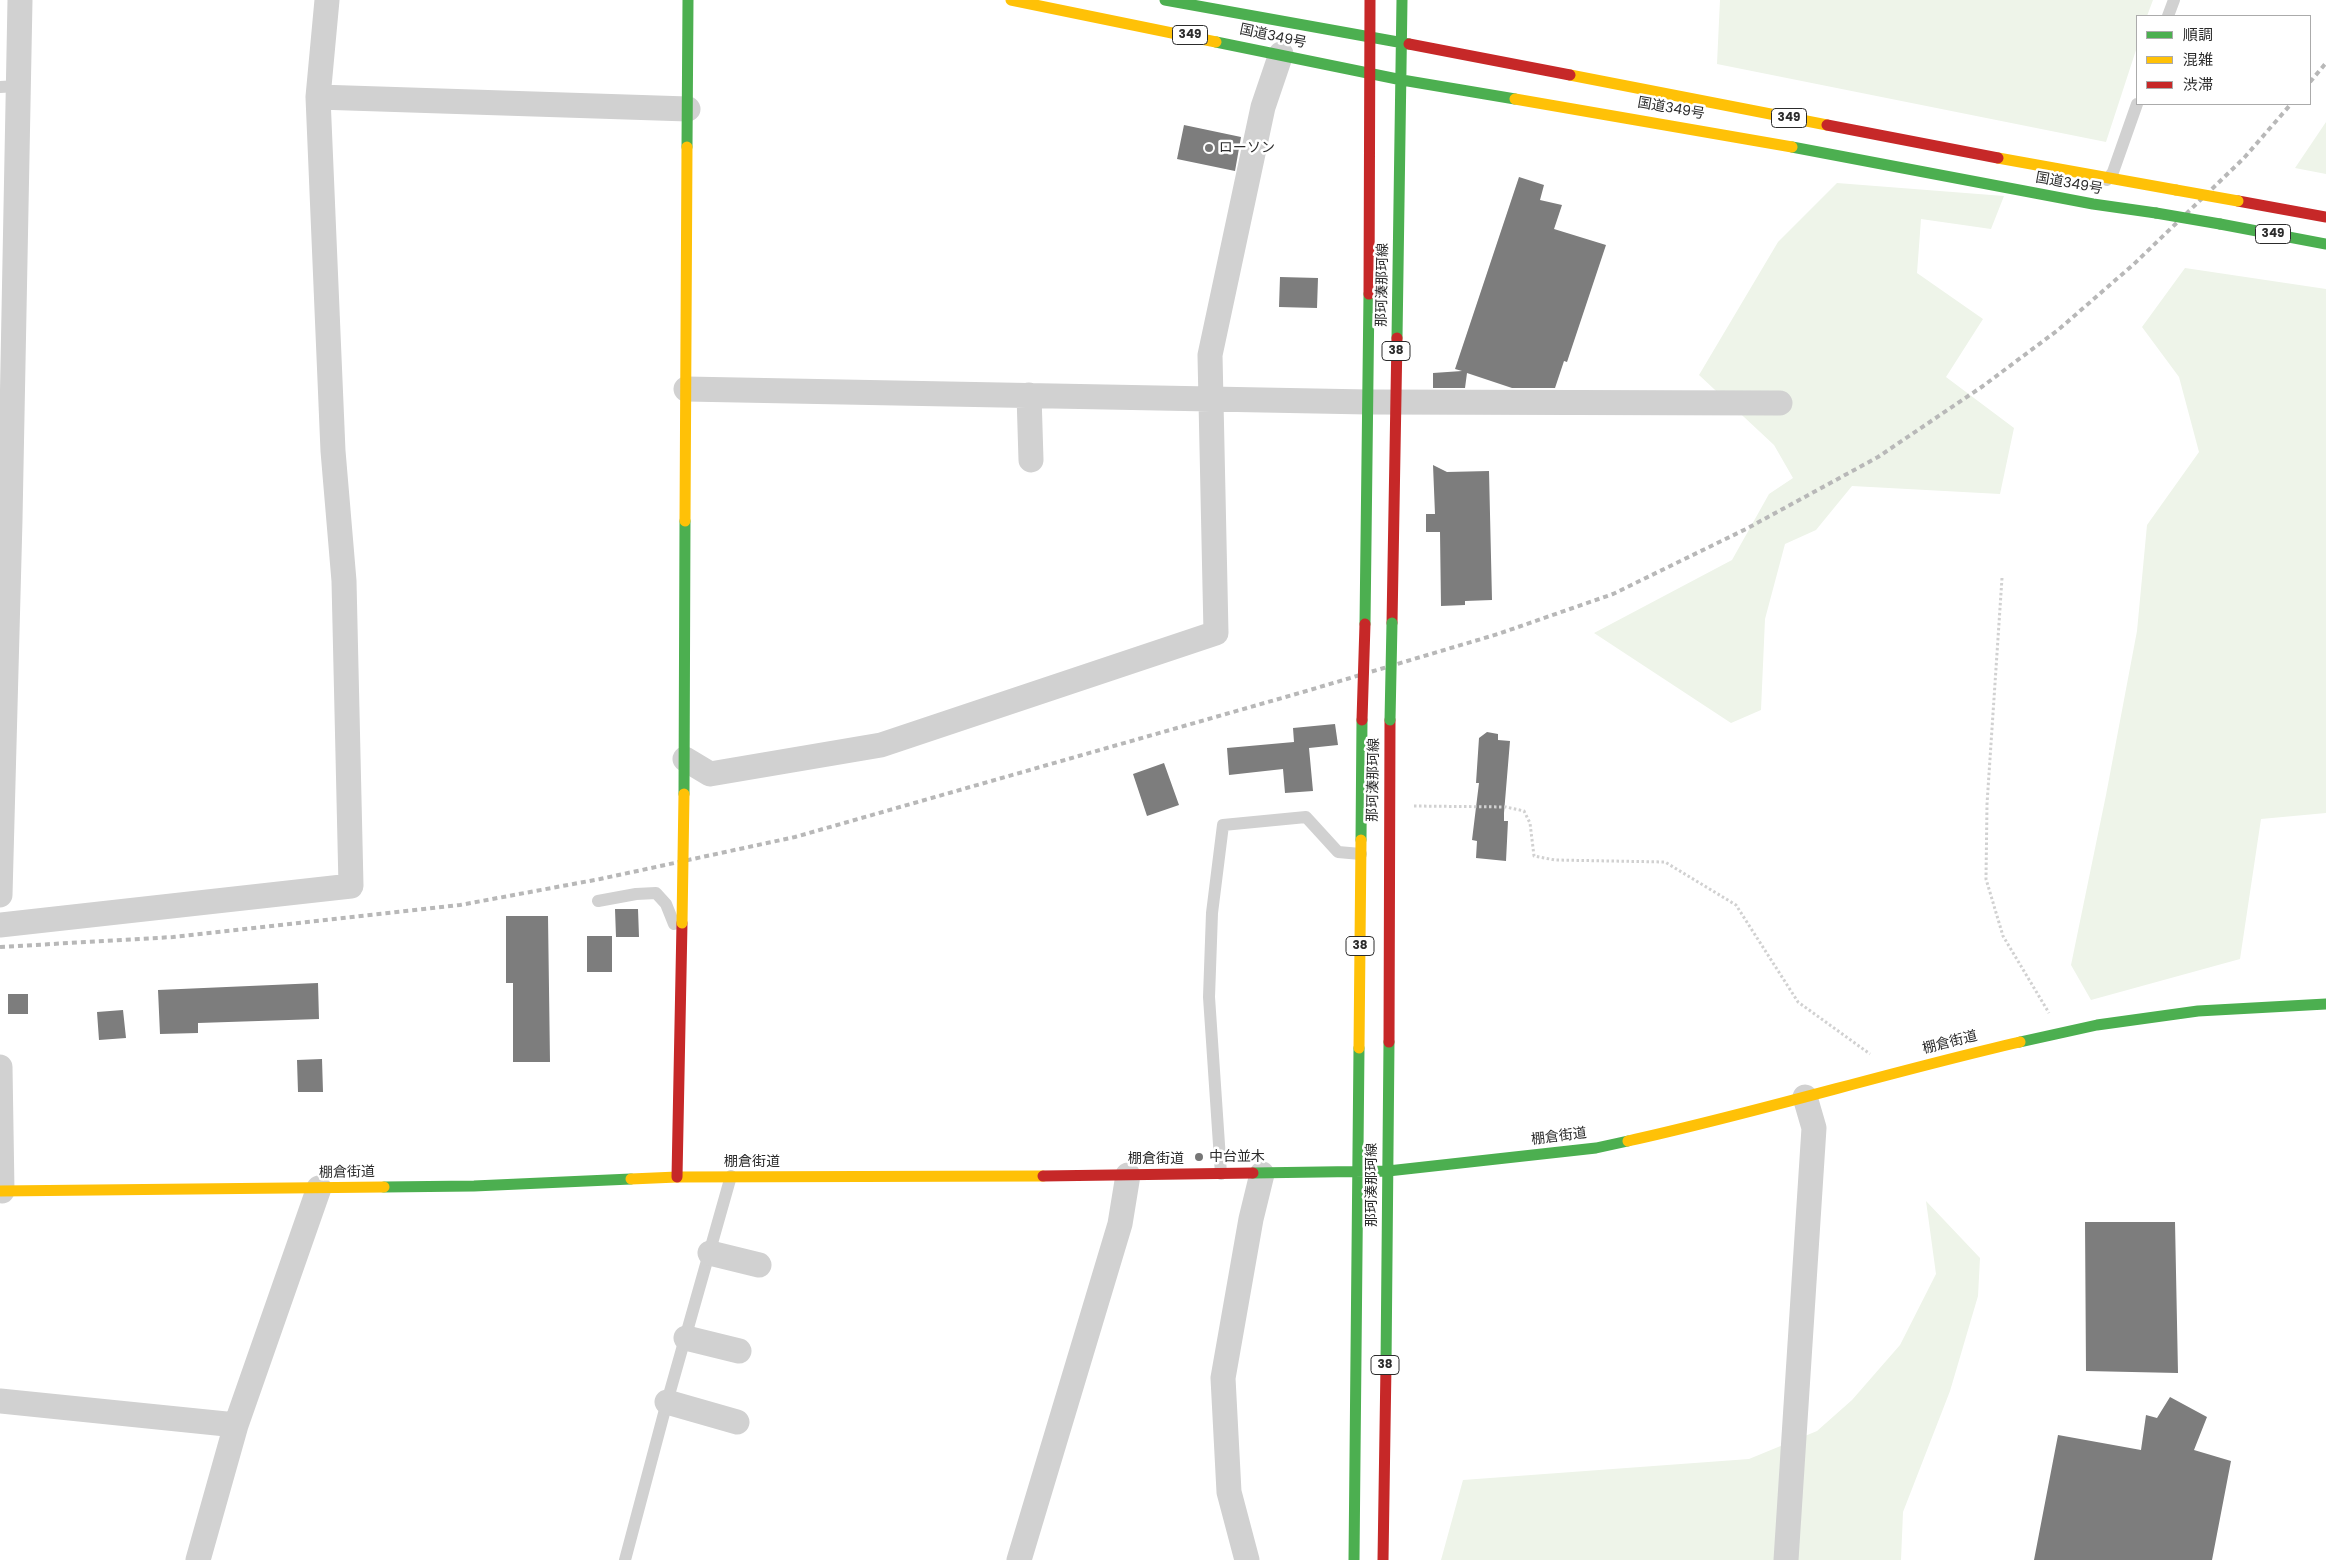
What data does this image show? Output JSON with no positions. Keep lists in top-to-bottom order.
{
  "streets": {
    "main road": [
      "349",
      "国道349号",
      "那珂湊那珂線",
      "38",
      "棚倉街道"
    ]
  },
  "crossings": [
    ["国道349号", "那珂湊那珂線"],
    ["那珂湊那珂線", "棚倉街道"]
  ],
  "places": ["ローソン", "中台並木"],
  "legend": ["順調", "混雑", "渋滞"]
}
